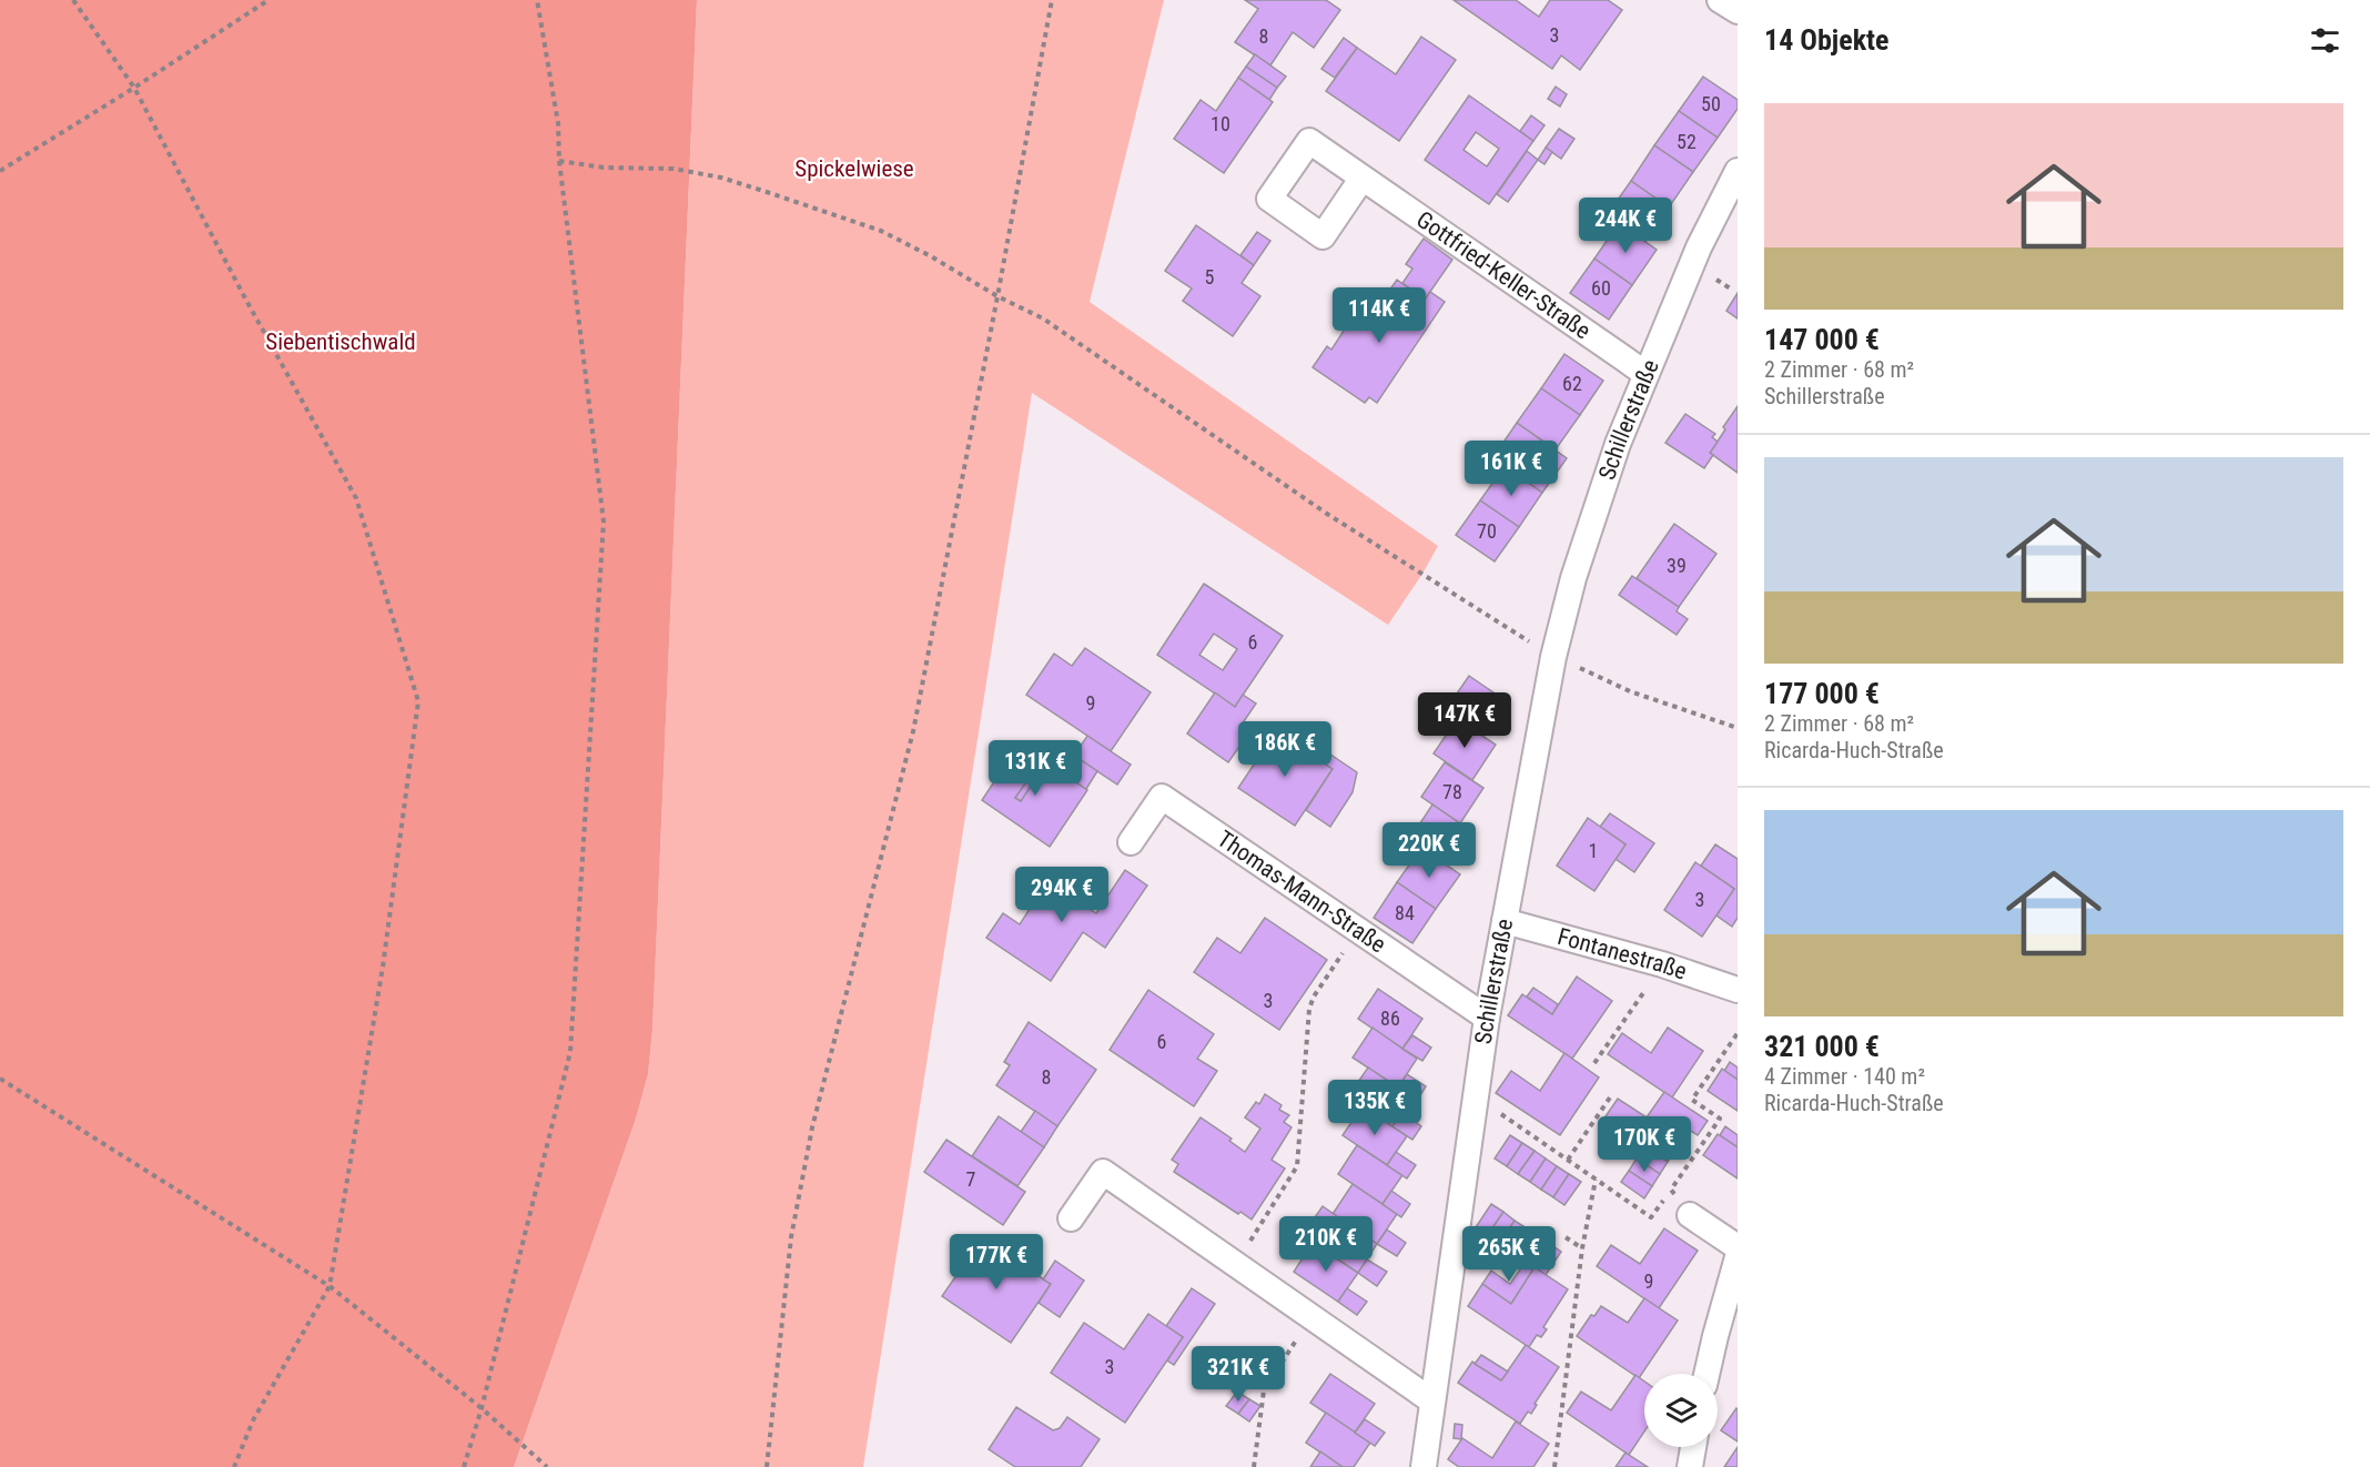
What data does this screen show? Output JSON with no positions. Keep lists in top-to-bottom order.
{
  "streets": {
    "street": [
      "Gottfried-Keller-Straße",
      "Schillerstraße",
      "Thomas-Mann-Straße",
      "Fontanestraße"
    ]
  },
  "crossings": [
    ["Gottfried-Keller-Straße", "Schillerstraße"],
    ["Schillerstraße", "Thomas-Mann-Straße"],
    ["Schillerstraße", "Fontanestraße"]
  ],
  "parks": ["Spickelwiese", "Siebentischwald"],
  "house_numbers": [
    "3",
    "8",
    "50",
    "10",
    "52",
    "5",
    "60",
    "62",
    "70",
    "39",
    "6",
    "9",
    "78",
    "1",
    "3",
    "84",
    "3",
    "86",
    "6",
    "8",
    "7",
    "9",
    "3"
  ],
  "page": {
    "heading": "14 Objekte",
    "list": [
      {
        "name": "147 000 €",
        "note": "2 Zimmer · 68 m² · Schillerstraße"
      },
      {
        "name": "177 000 €",
        "note": "2 Zimmer · 68 m² · Ricarda-Huch-Straße"
      },
      {
        "name": "321 000 €",
        "note": "4 Zimmer · 140 m² · Ricarda-Huch-Straße"
      }
    ],
    "price": [
      "244K €",
      "114K €",
      "161K €",
      "147K €",
      "186K €",
      "131K €",
      "220K €",
      "294K €",
      "135K €",
      "170K €",
      "210K €",
      "265K €",
      "177K €",
      "321K €"
    ]
  }
}
